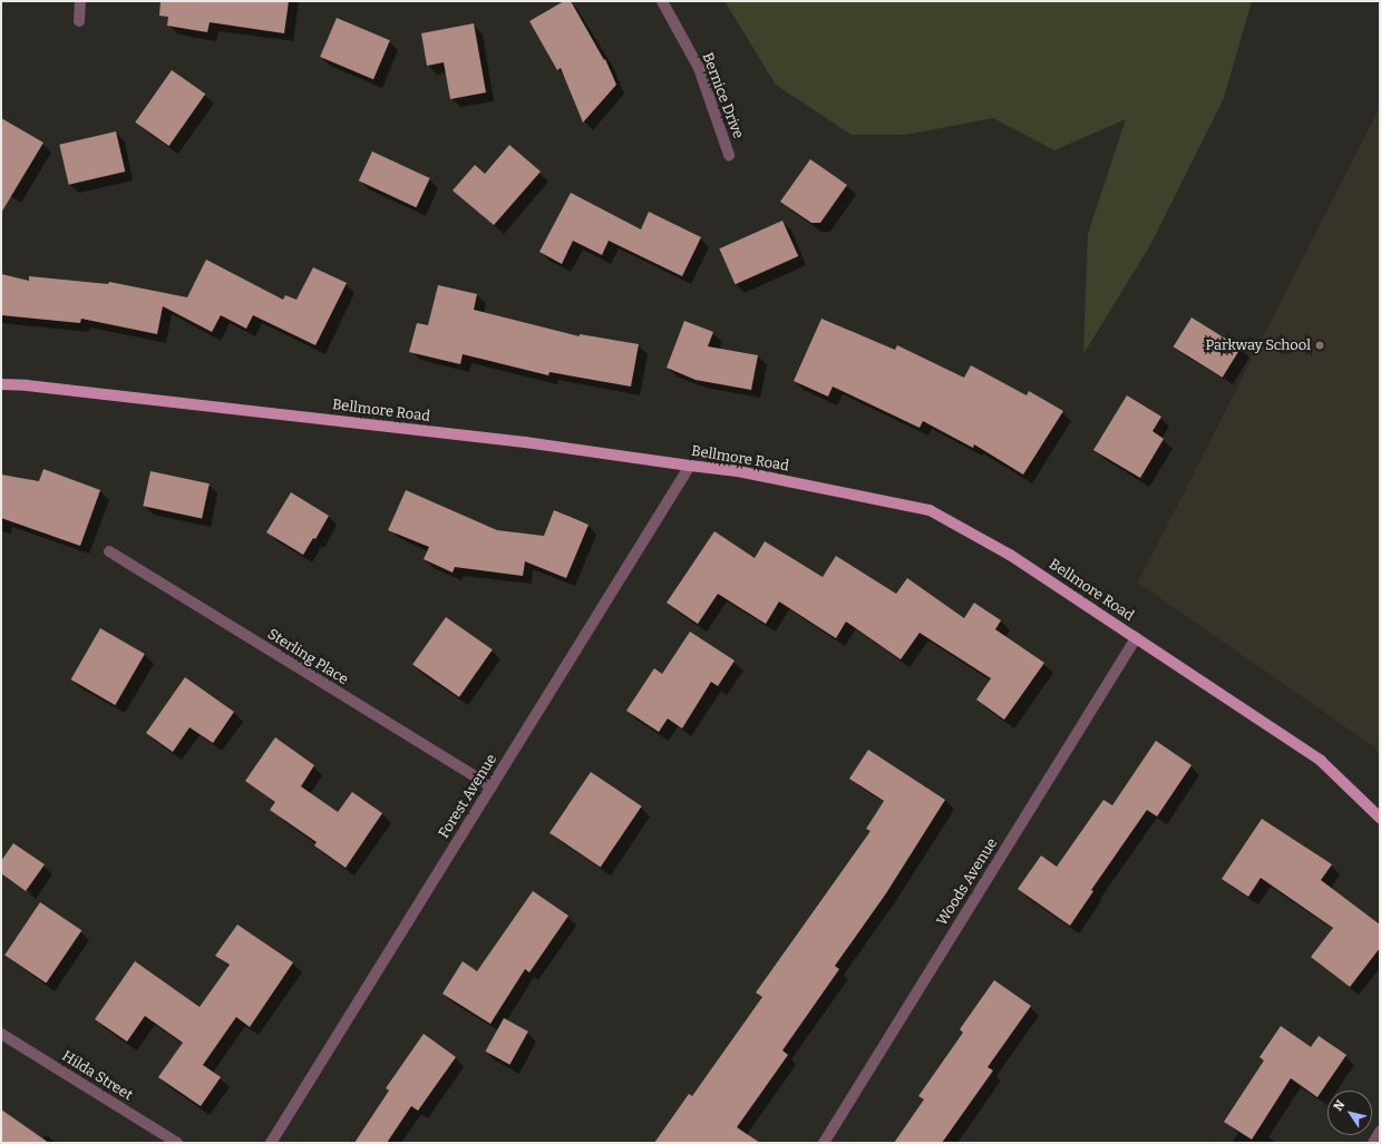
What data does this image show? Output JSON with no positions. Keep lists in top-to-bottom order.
{
  "streets": {
    "main road": ["Bellmore Road"],
    "street": [
      "Bernice Drive",
      "Sterling Place",
      "Forest Avenue",
      "Woods Avenue",
      "Hilda Street"
    ]
  },
  "crossings": [
    ["Bellmore Road", "Forest Avenue"],
    ["Bellmore Road", "Woods Avenue"],
    ["Sterling Place", "Forest Avenue"]
  ],
  "places": ["Parkway School"],
  "north": "top left"
}
